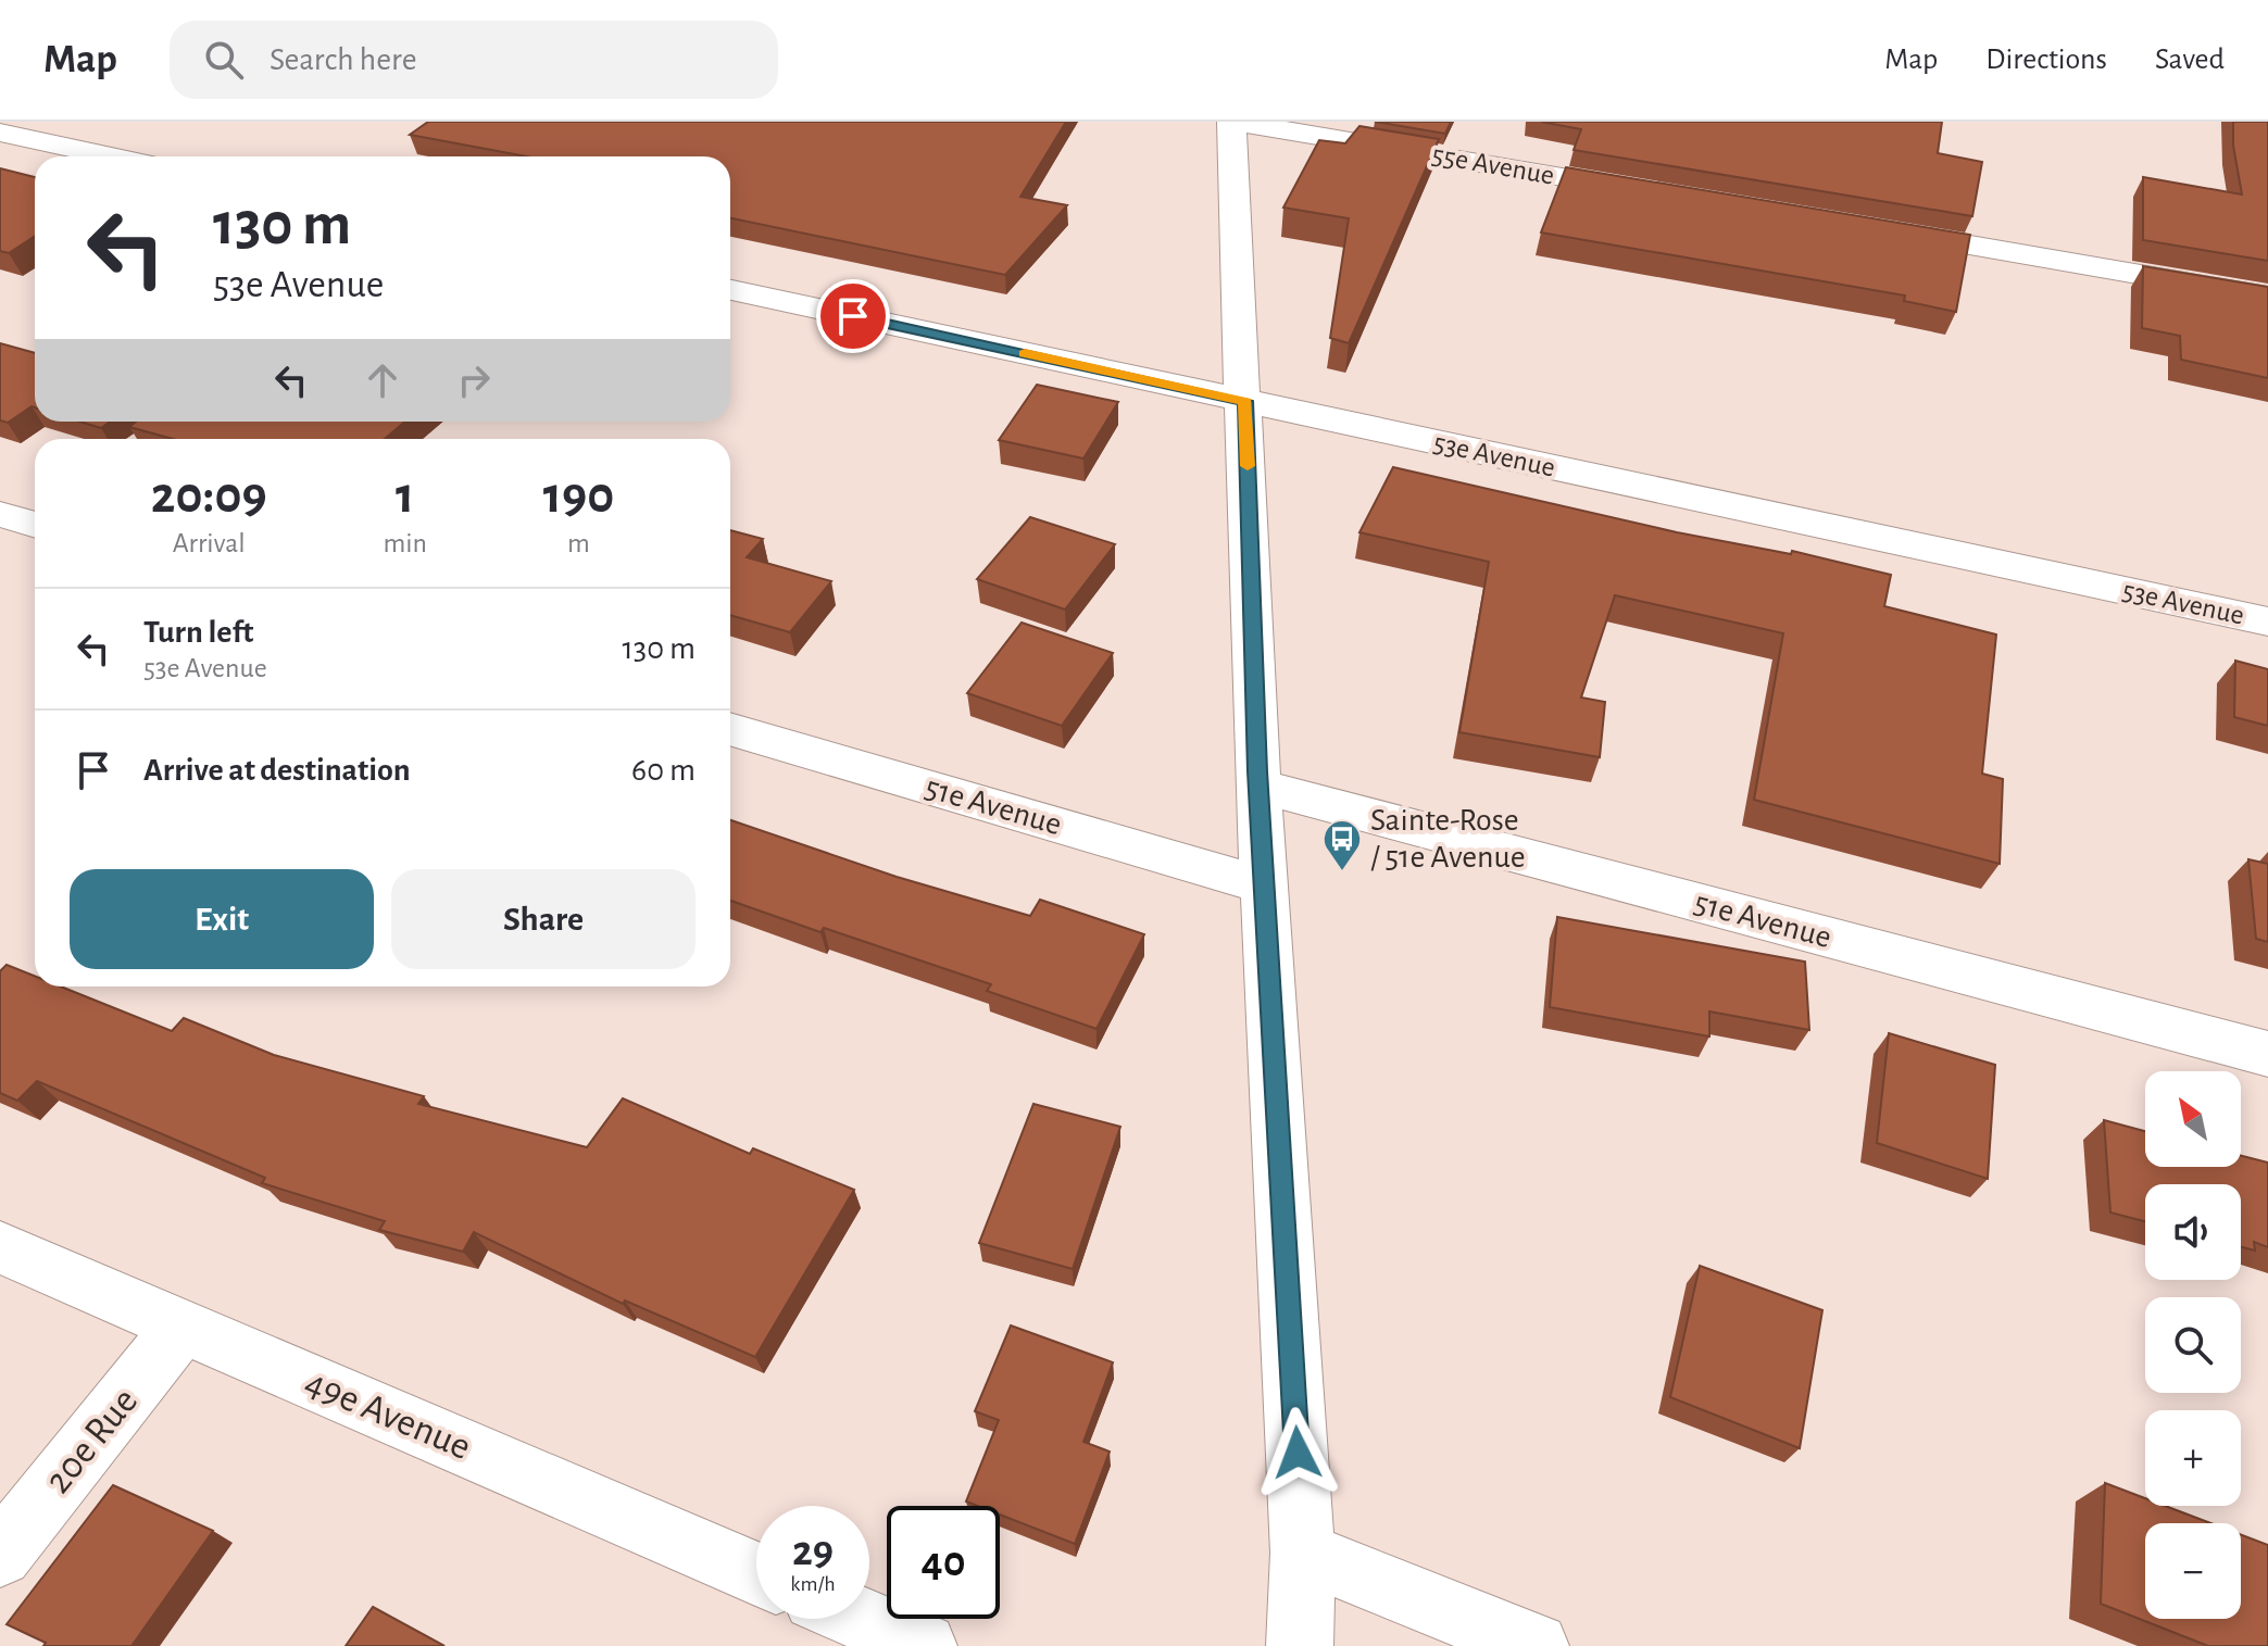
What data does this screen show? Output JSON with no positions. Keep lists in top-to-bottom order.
{
  "streets": {
    "street": [
      "55e Avenue",
      "53e Avenue",
      "51e Avenue",
      "49e Avenue",
      "20e Rue"
    ]
  },
  "crossings": [
    ["49e Avenue", "20e Rue"]
  ],
  "places": {
    "bus stop": ["Sainte-Rose / 51e Avenue"]
  },
  "north": "top left",
  "page": {
    "header": "Map",
    "search": "Search here",
    "nav": ["Map", "Directions", "Saved"],
    "turn": ["130 m", "53e Avenue"],
    "eta": [
      "20:09",
      "Arrival",
      "1",
      "min",
      "190",
      "m"
    ],
    "list": [
      {
        "name": "Turn left",
        "note": "53e Avenue",
        "value": "130 m"
      },
      {
        "name": "Arrive at destination",
        "value": "60 m"
      }
    ],
    "buttons": ["Exit", "Share"],
    "map_buttons": ["+", "−"],
    "speed": "29 km/h",
    "limit": "40"
  }
}
